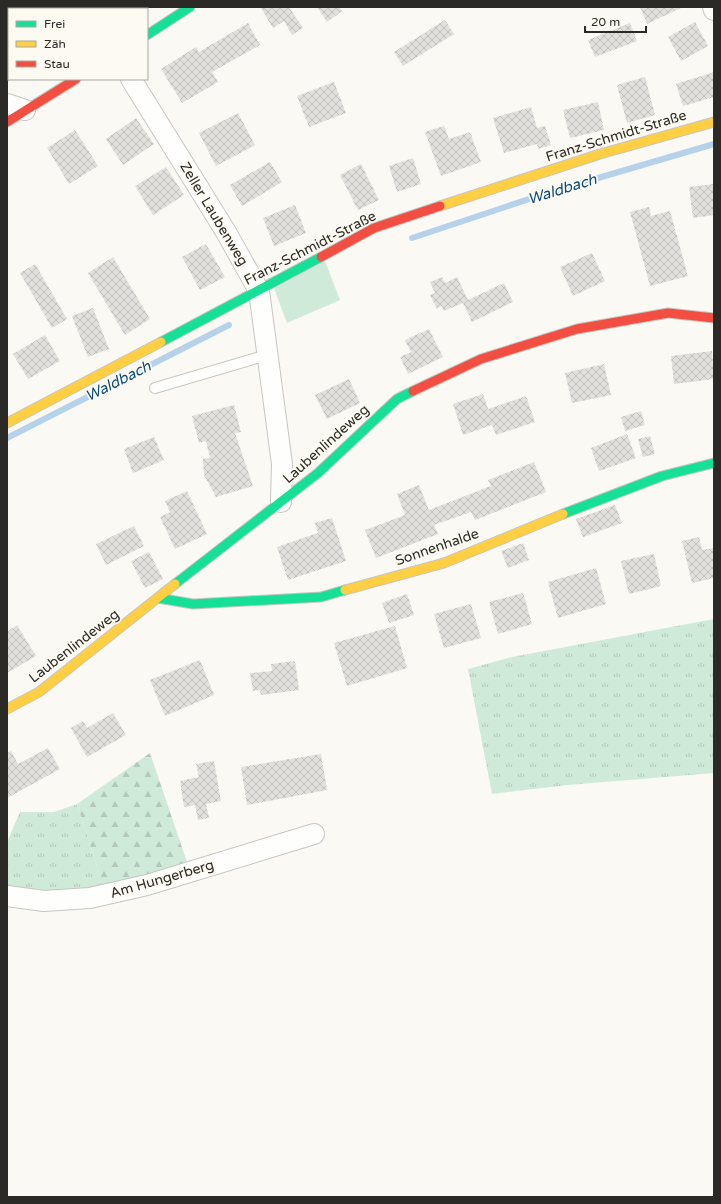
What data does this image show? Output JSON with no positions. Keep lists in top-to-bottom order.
{
  "streets": {
    "street": [
      "Franz-Schmidt-Straße",
      "Zeller Laubenweg",
      "Laubenlindeweg",
      "Sonnenhalde",
      "Am Hungerberg"
    ]
  },
  "crossings": [
    ["Franz-Schmidt-Straße", "Zeller Laubenweg"],
    ["Zeller Laubenweg", "Laubenlindeweg"],
    ["Laubenlindeweg", "Sonnenhalde"]
  ],
  "water": ["Waldbach"],
  "legend": ["Frei", "Zäh", "Stau"],
  "scale_bar": "20 m"
}
